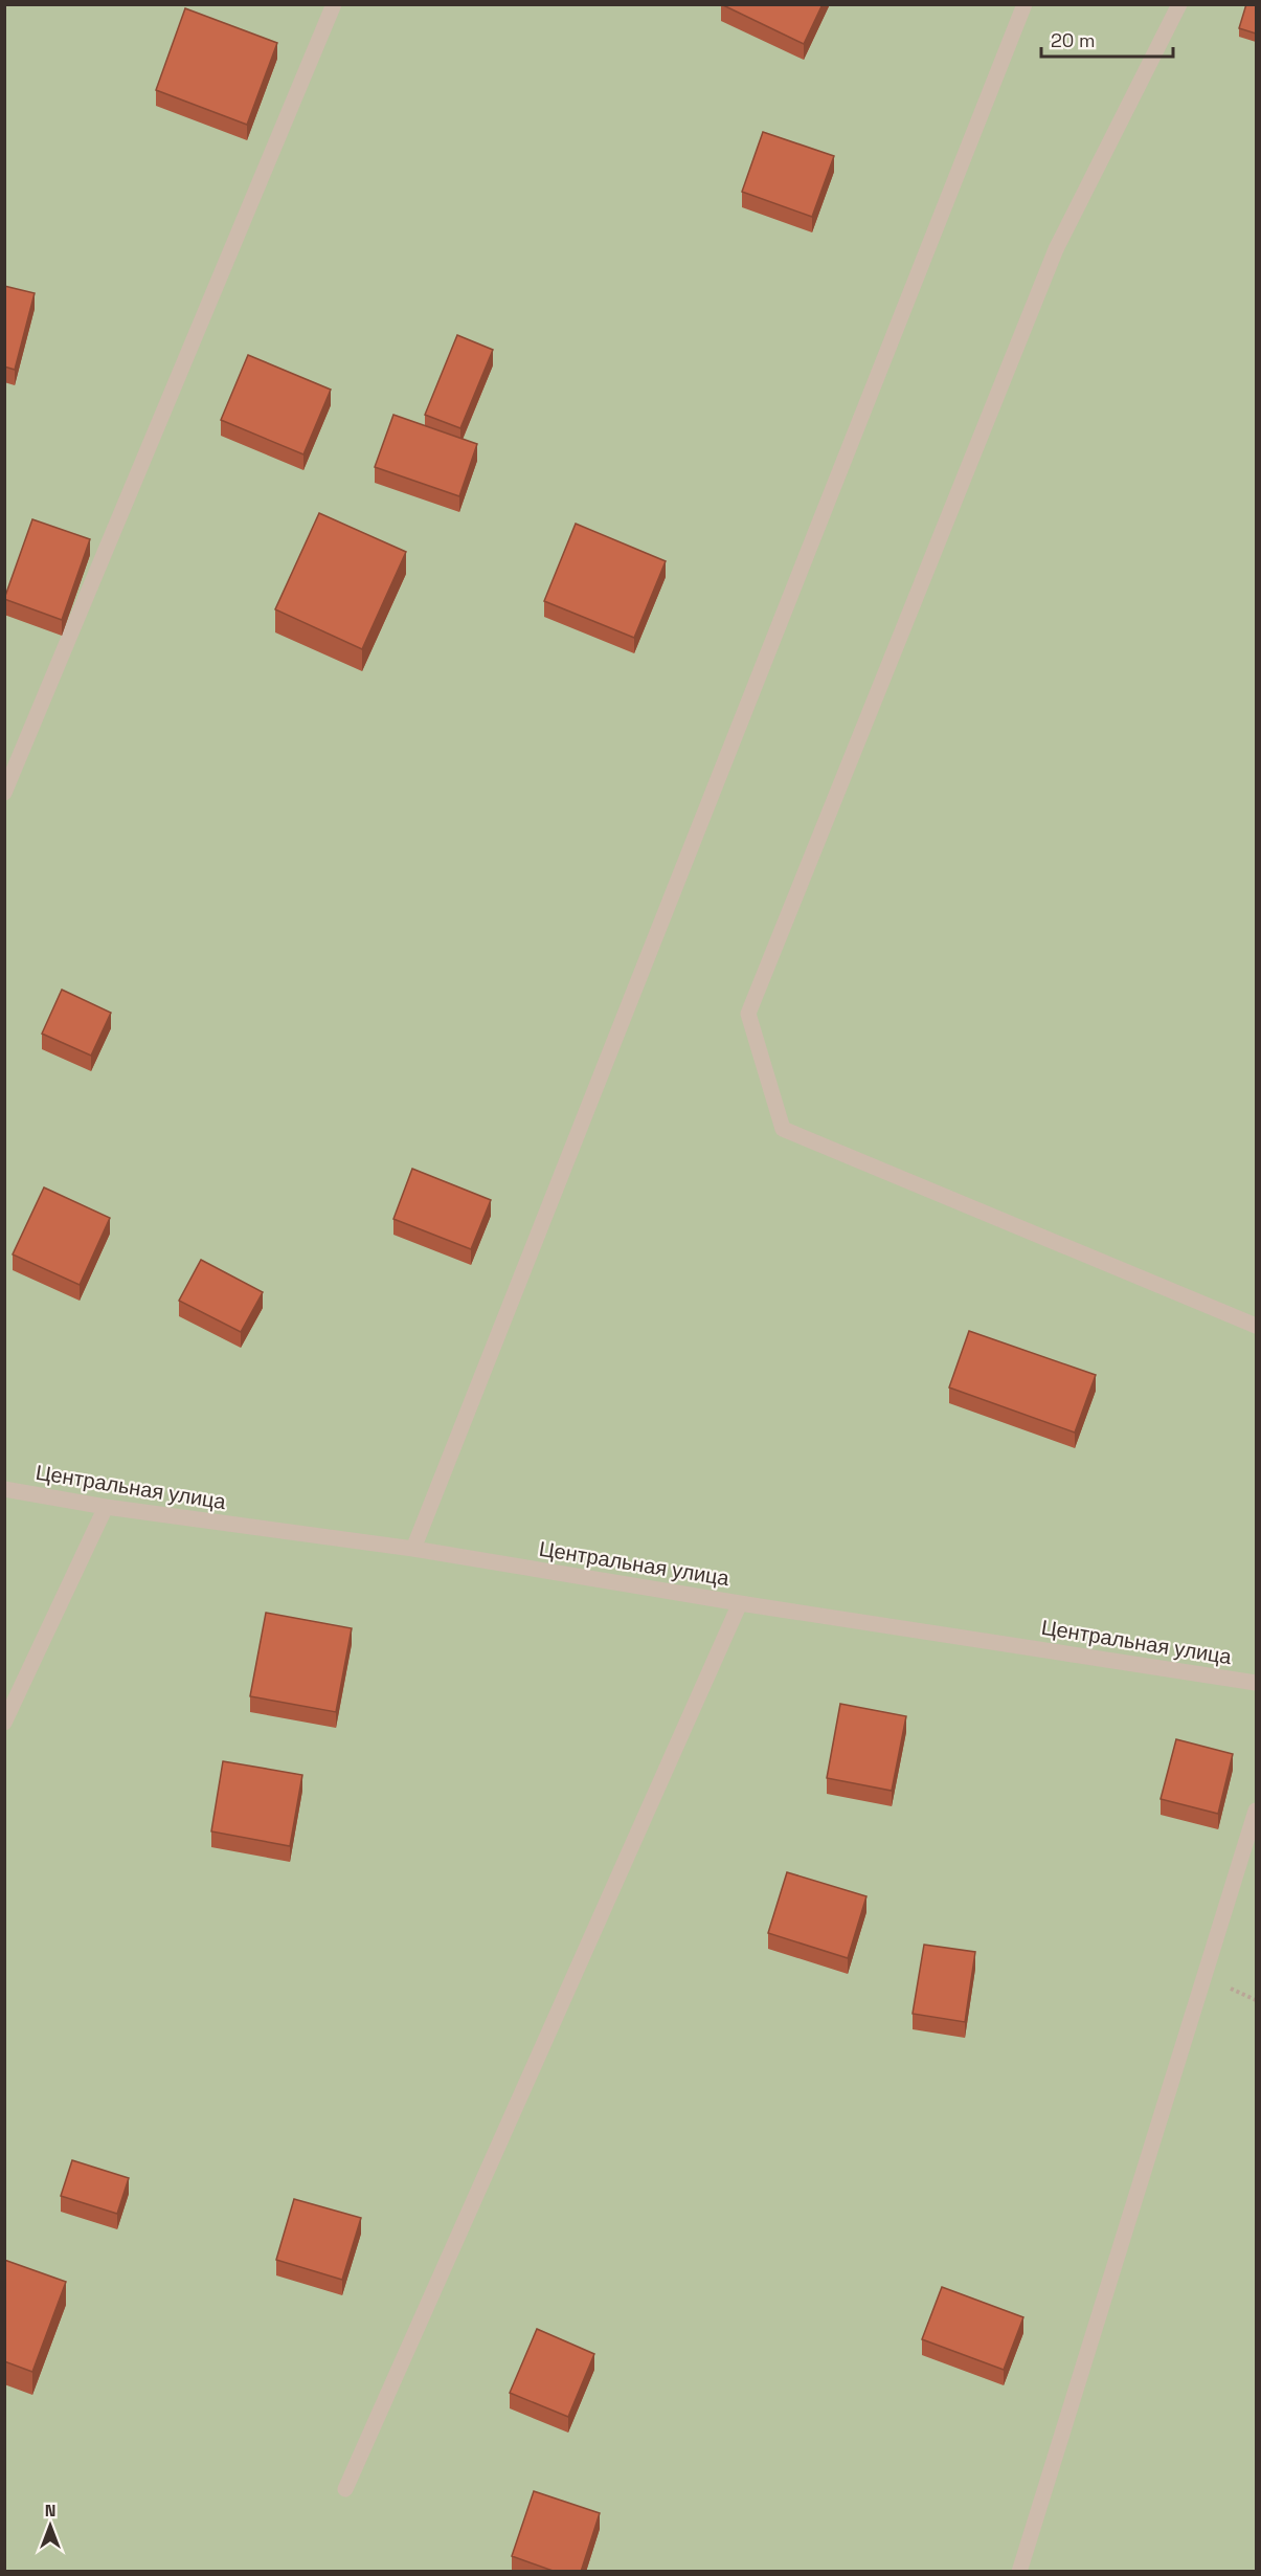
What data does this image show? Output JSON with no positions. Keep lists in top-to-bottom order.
{
  "streets": {
    "street": ["Центральная улица"]
  },
  "scale_bar": "20 m",
  "north": "top"
}
